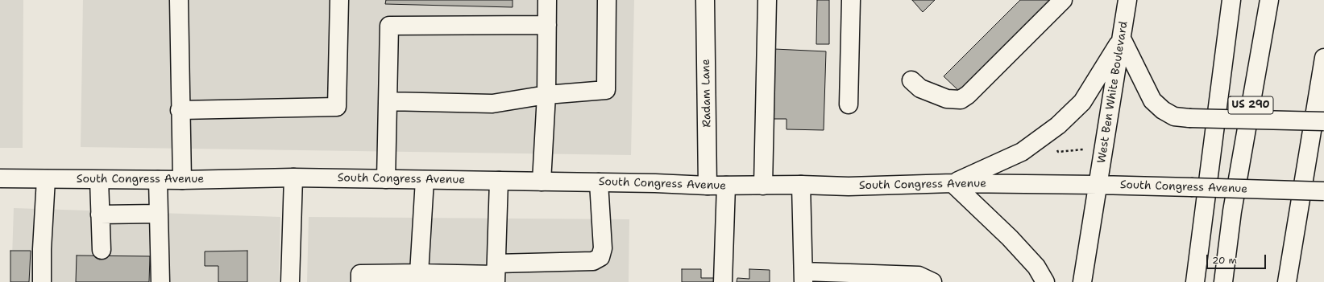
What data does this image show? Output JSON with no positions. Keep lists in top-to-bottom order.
{
  "streets": {
    "main road": [
      "West Ben White Boulevard",
      "Radam Lane",
      "US 290",
      "South Congress Avenue"
    ]
  },
  "crossings": [
    ["West Ben White Boulevard", "South Congress Avenue"],
    ["Radam Lane", "South Congress Avenue"]
  ],
  "scale_bar": "20 m"
}
